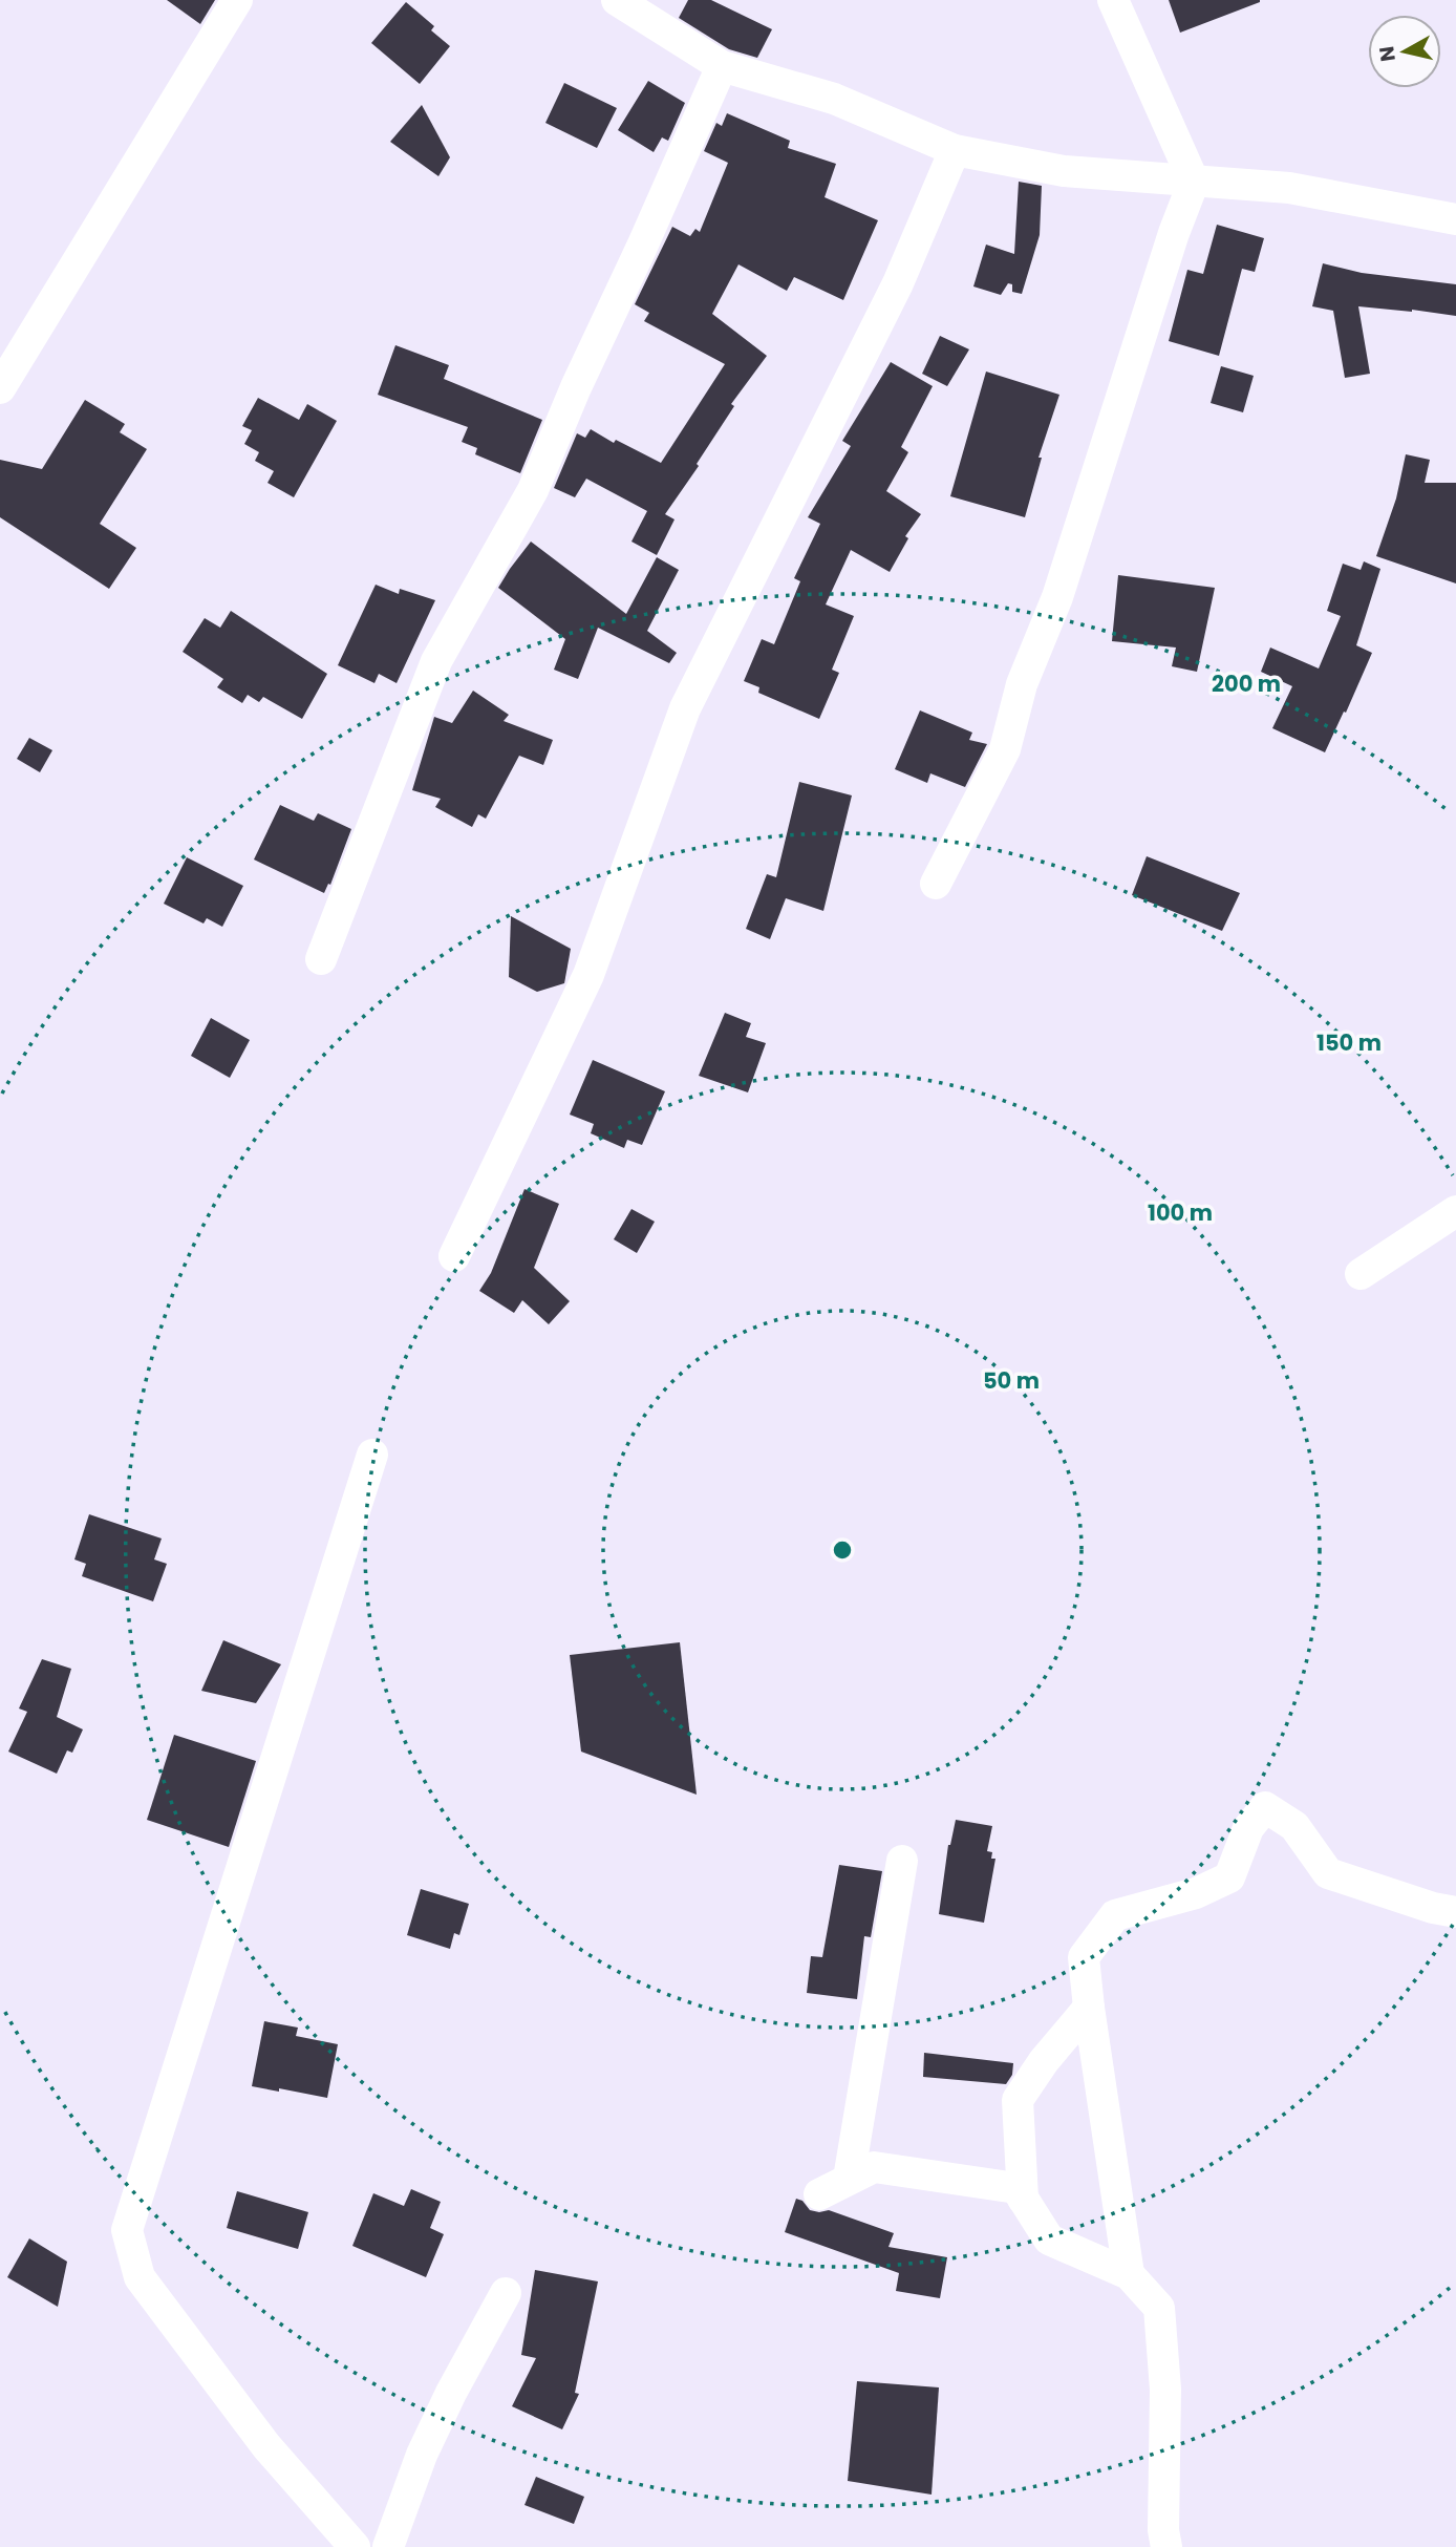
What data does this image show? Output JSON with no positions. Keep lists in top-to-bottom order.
{
  "north": "left",
  "rings": [
    "200 m",
    "150 m",
    "100 m",
    "50 m"
  ]
}
